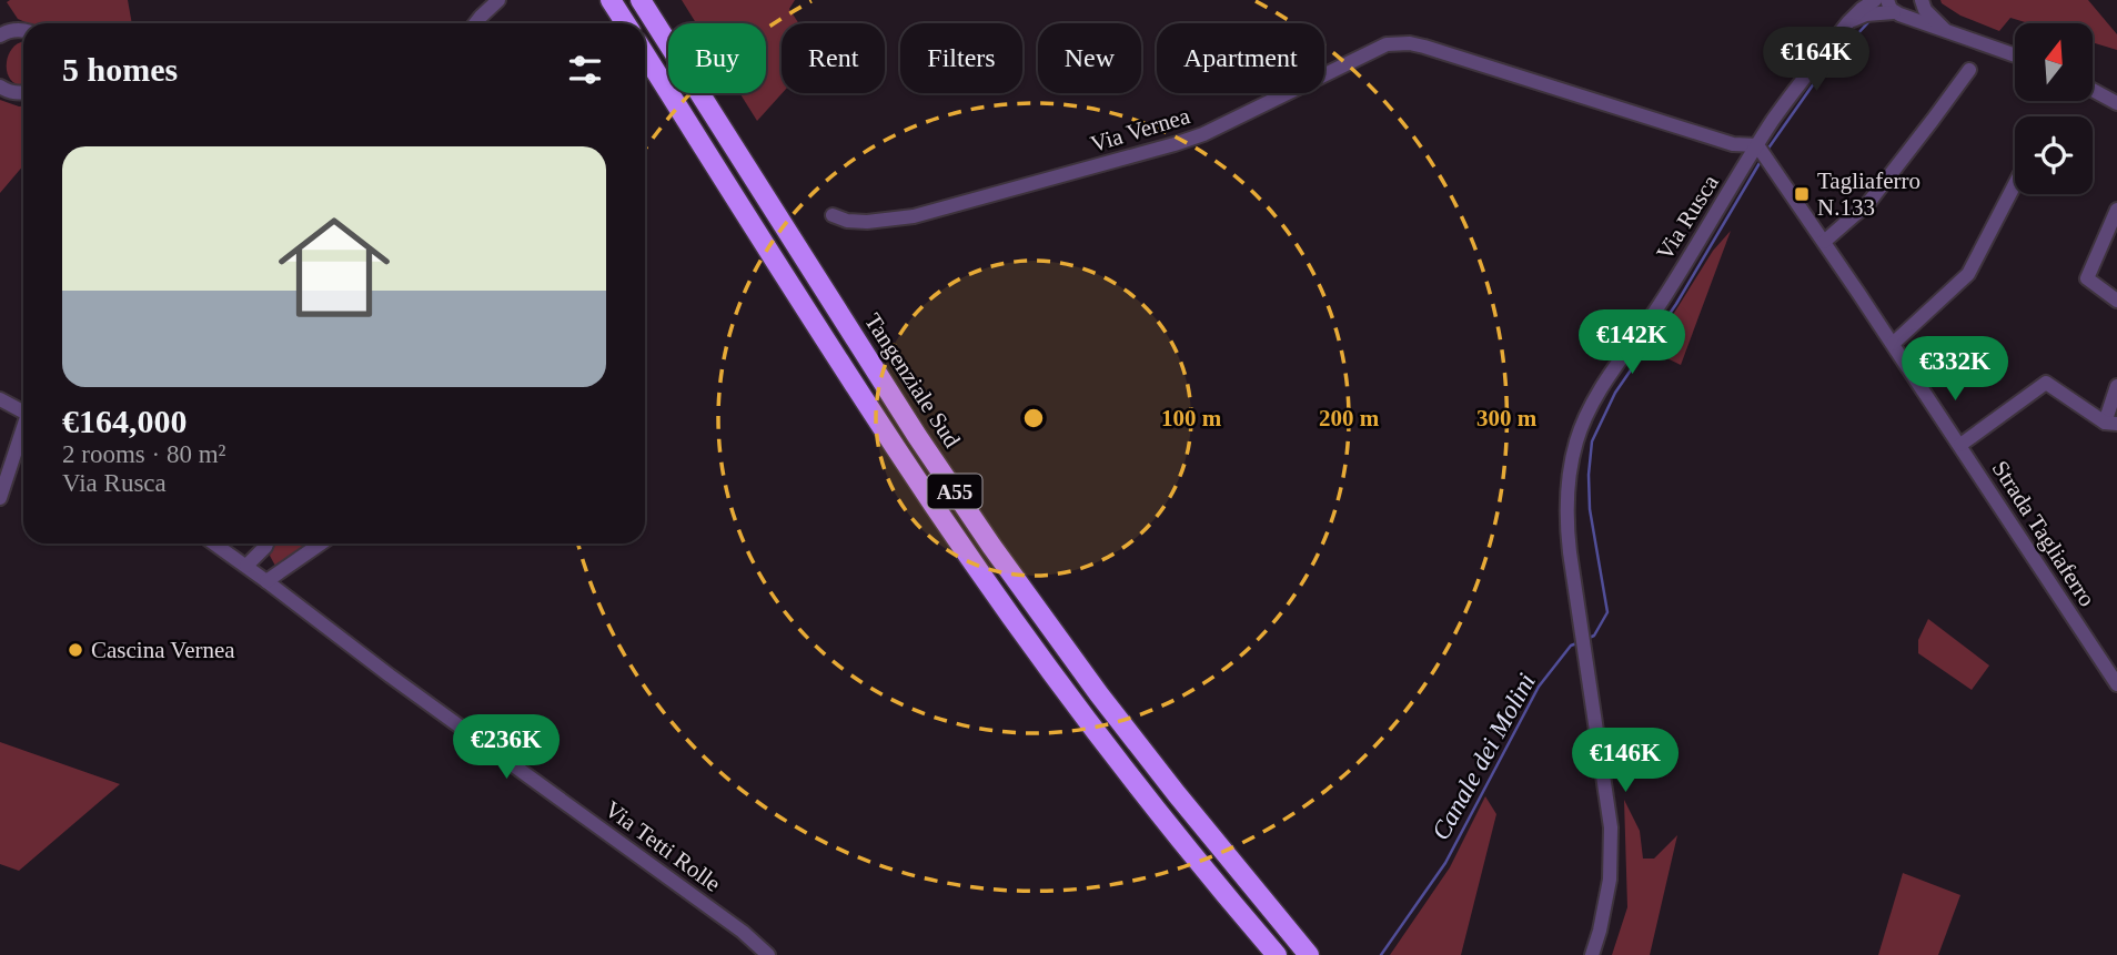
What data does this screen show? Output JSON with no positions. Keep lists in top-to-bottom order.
{
  "streets": {
    "highway": ["Tangenziale Sud", "A55"],
    "street": [
      "Via Vernea",
      "Via Rusca",
      "Strada Tagliaferro",
      "Via Tetti Rolle"
    ]
  },
  "crossings": [
    ["Via Vernea", "Via Rusca"],
    ["Via Vernea", "Strada Tagliaferro"],
    ["Via Rusca", "Strada Tagliaferro"]
  ],
  "water": ["Canale dei Molini"],
  "places": {
    "transit": ["Tagliaferro N.133"],
    "other": ["Cascina Vernea"]
  },
  "north": "top",
  "page": {
    "chip": [
      "Buy",
      "Rent",
      "Filters",
      "New",
      "Apartment"
    ],
    "heading": "5 homes",
    "price": [
      "€164K",
      "€142K",
      "€332K",
      "€236K",
      "€146K"
    ],
    "list": [
      {
        "name": "€164,000",
        "note": "2 rooms · 80 m² · Via Rusca"
      }
    ]
  },
  "rings": ["100 m", "200 m", "300 m"]
}
